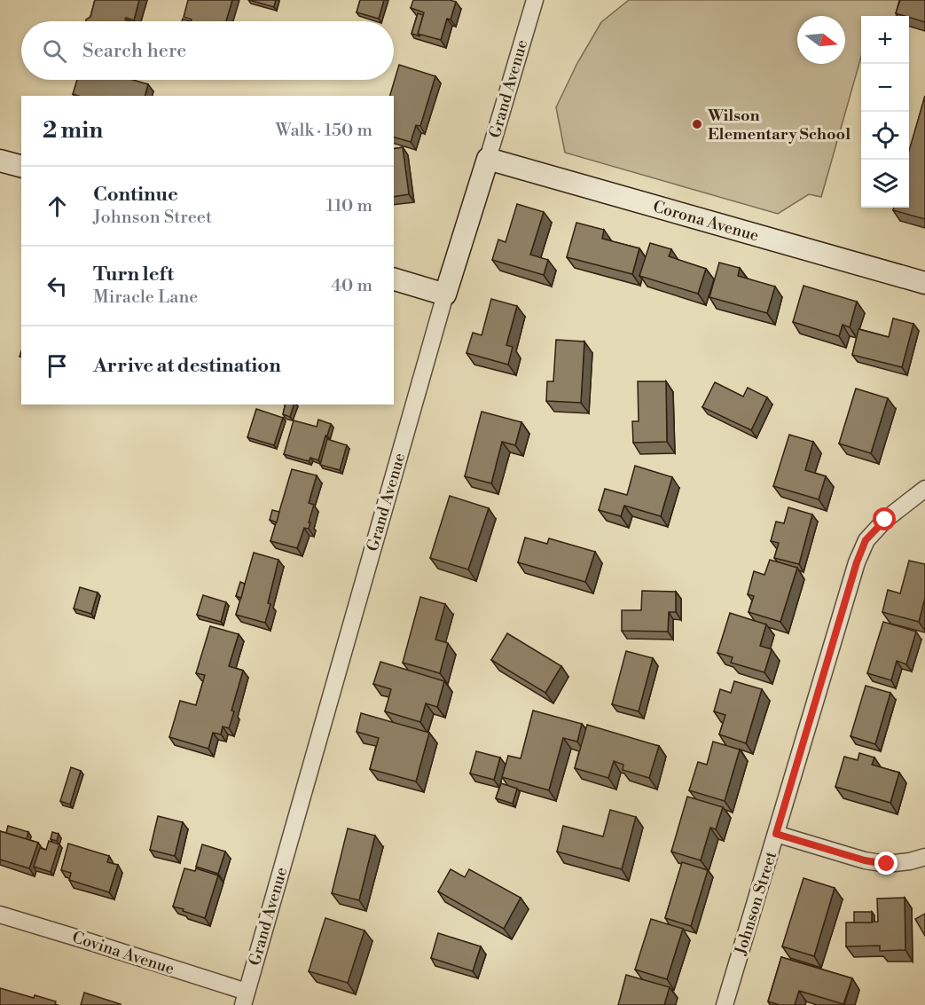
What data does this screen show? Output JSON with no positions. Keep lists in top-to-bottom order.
{
  "streets": {
    "street": [
      "Grand Avenue",
      "Corona Avenue",
      "Johnson Street",
      "Covina Avenue"
    ]
  },
  "crossings": [
    ["Grand Avenue", "Corona Avenue"],
    ["Grand Avenue", "Covina Avenue"]
  ],
  "places": ["Wilson Elementary School"],
  "north": "right",
  "page": {
    "map_buttons": ["+", "−"],
    "search": "Search here",
    "heading": ["2 min", "Walk · 150 m"],
    "list": [
      ["Continue", "Johnson Street", "110 m"],
      ["Turn left", "Miracle Lane", "40 m"],
      "Arrive at destination"
    ]
  }
}
